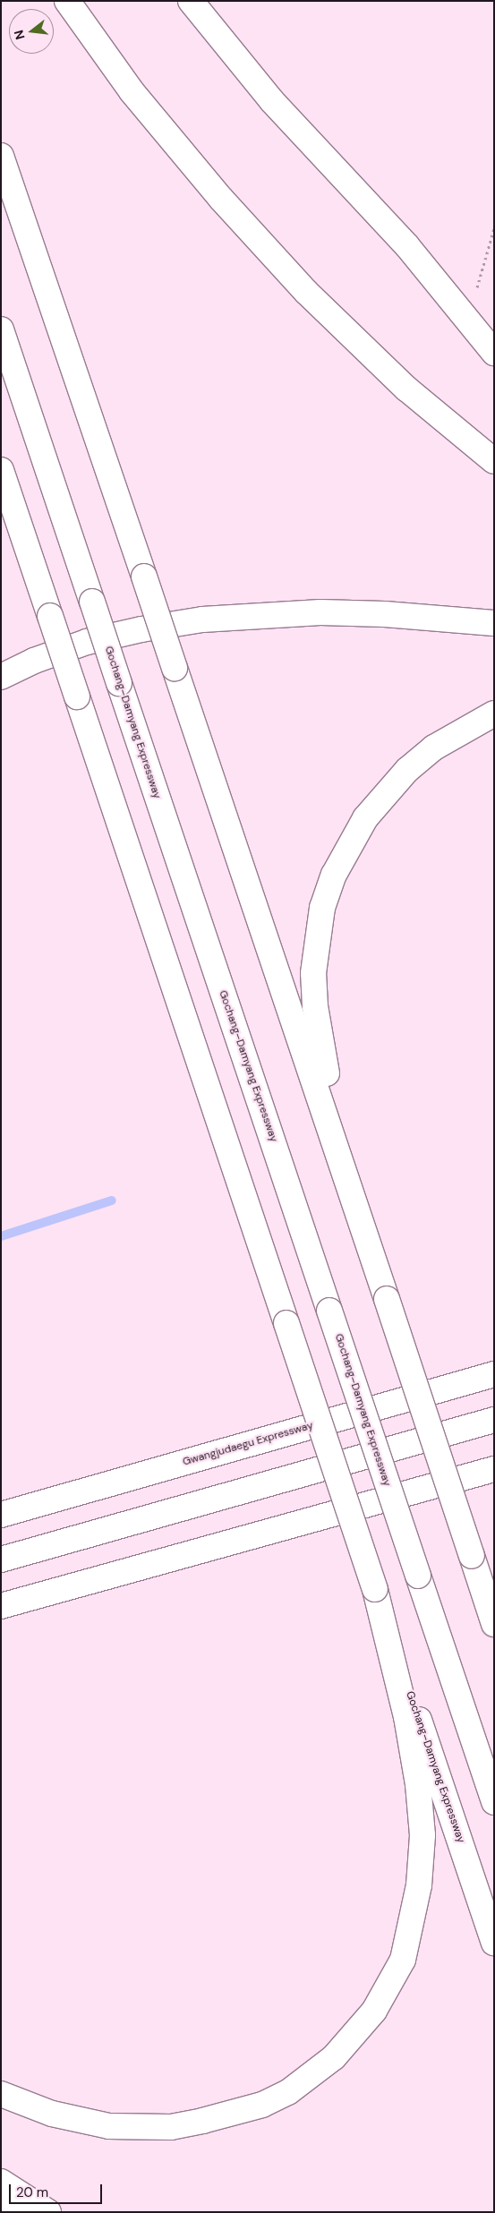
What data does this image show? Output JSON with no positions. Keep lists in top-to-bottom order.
{
  "streets": {
    "main road": ["Gochang–Damyang Expressway", "Gwangjudaegu Expressway"]
  },
  "scale_bar": "20 m",
  "north": "left"
}
